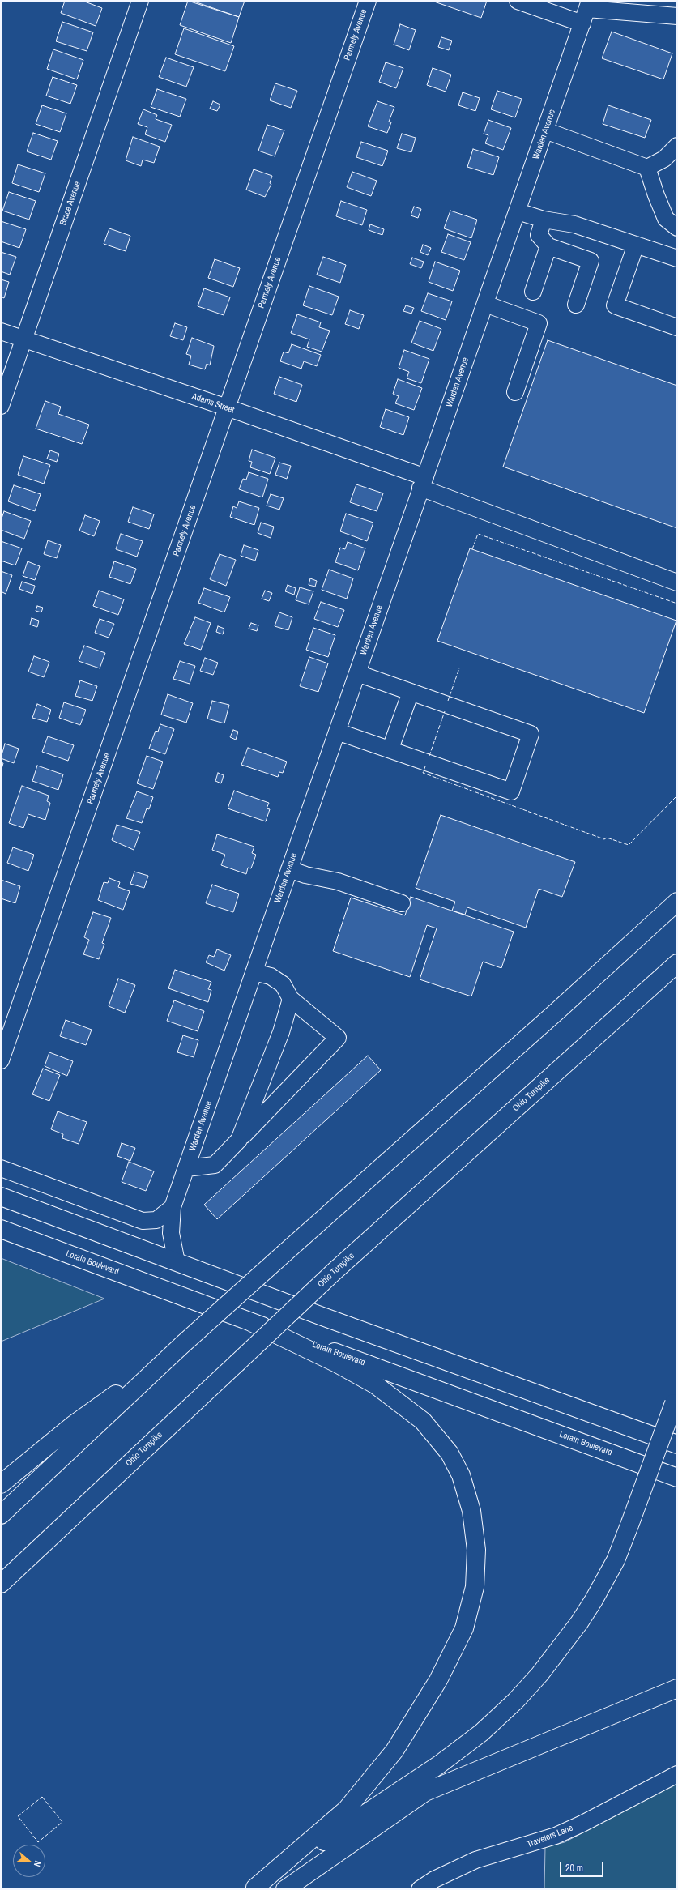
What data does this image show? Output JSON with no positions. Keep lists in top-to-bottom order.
{
  "streets": {
    "highway": ["Ohio Turnpike", "Lorain Boulevard"],
    "street": [
      "Parmely Avenue",
      "Warden Avenue",
      "Brace Avenue",
      "Adams Street",
      "Travelers Lane"
    ]
  },
  "crossings": [
    ["Parmely Avenue", "Adams Street"],
    ["Warden Avenue", "Adams Street"],
    ["Brace Avenue", "Adams Street"]
  ],
  "scale_bar": "20 m",
  "north": "right"
}
